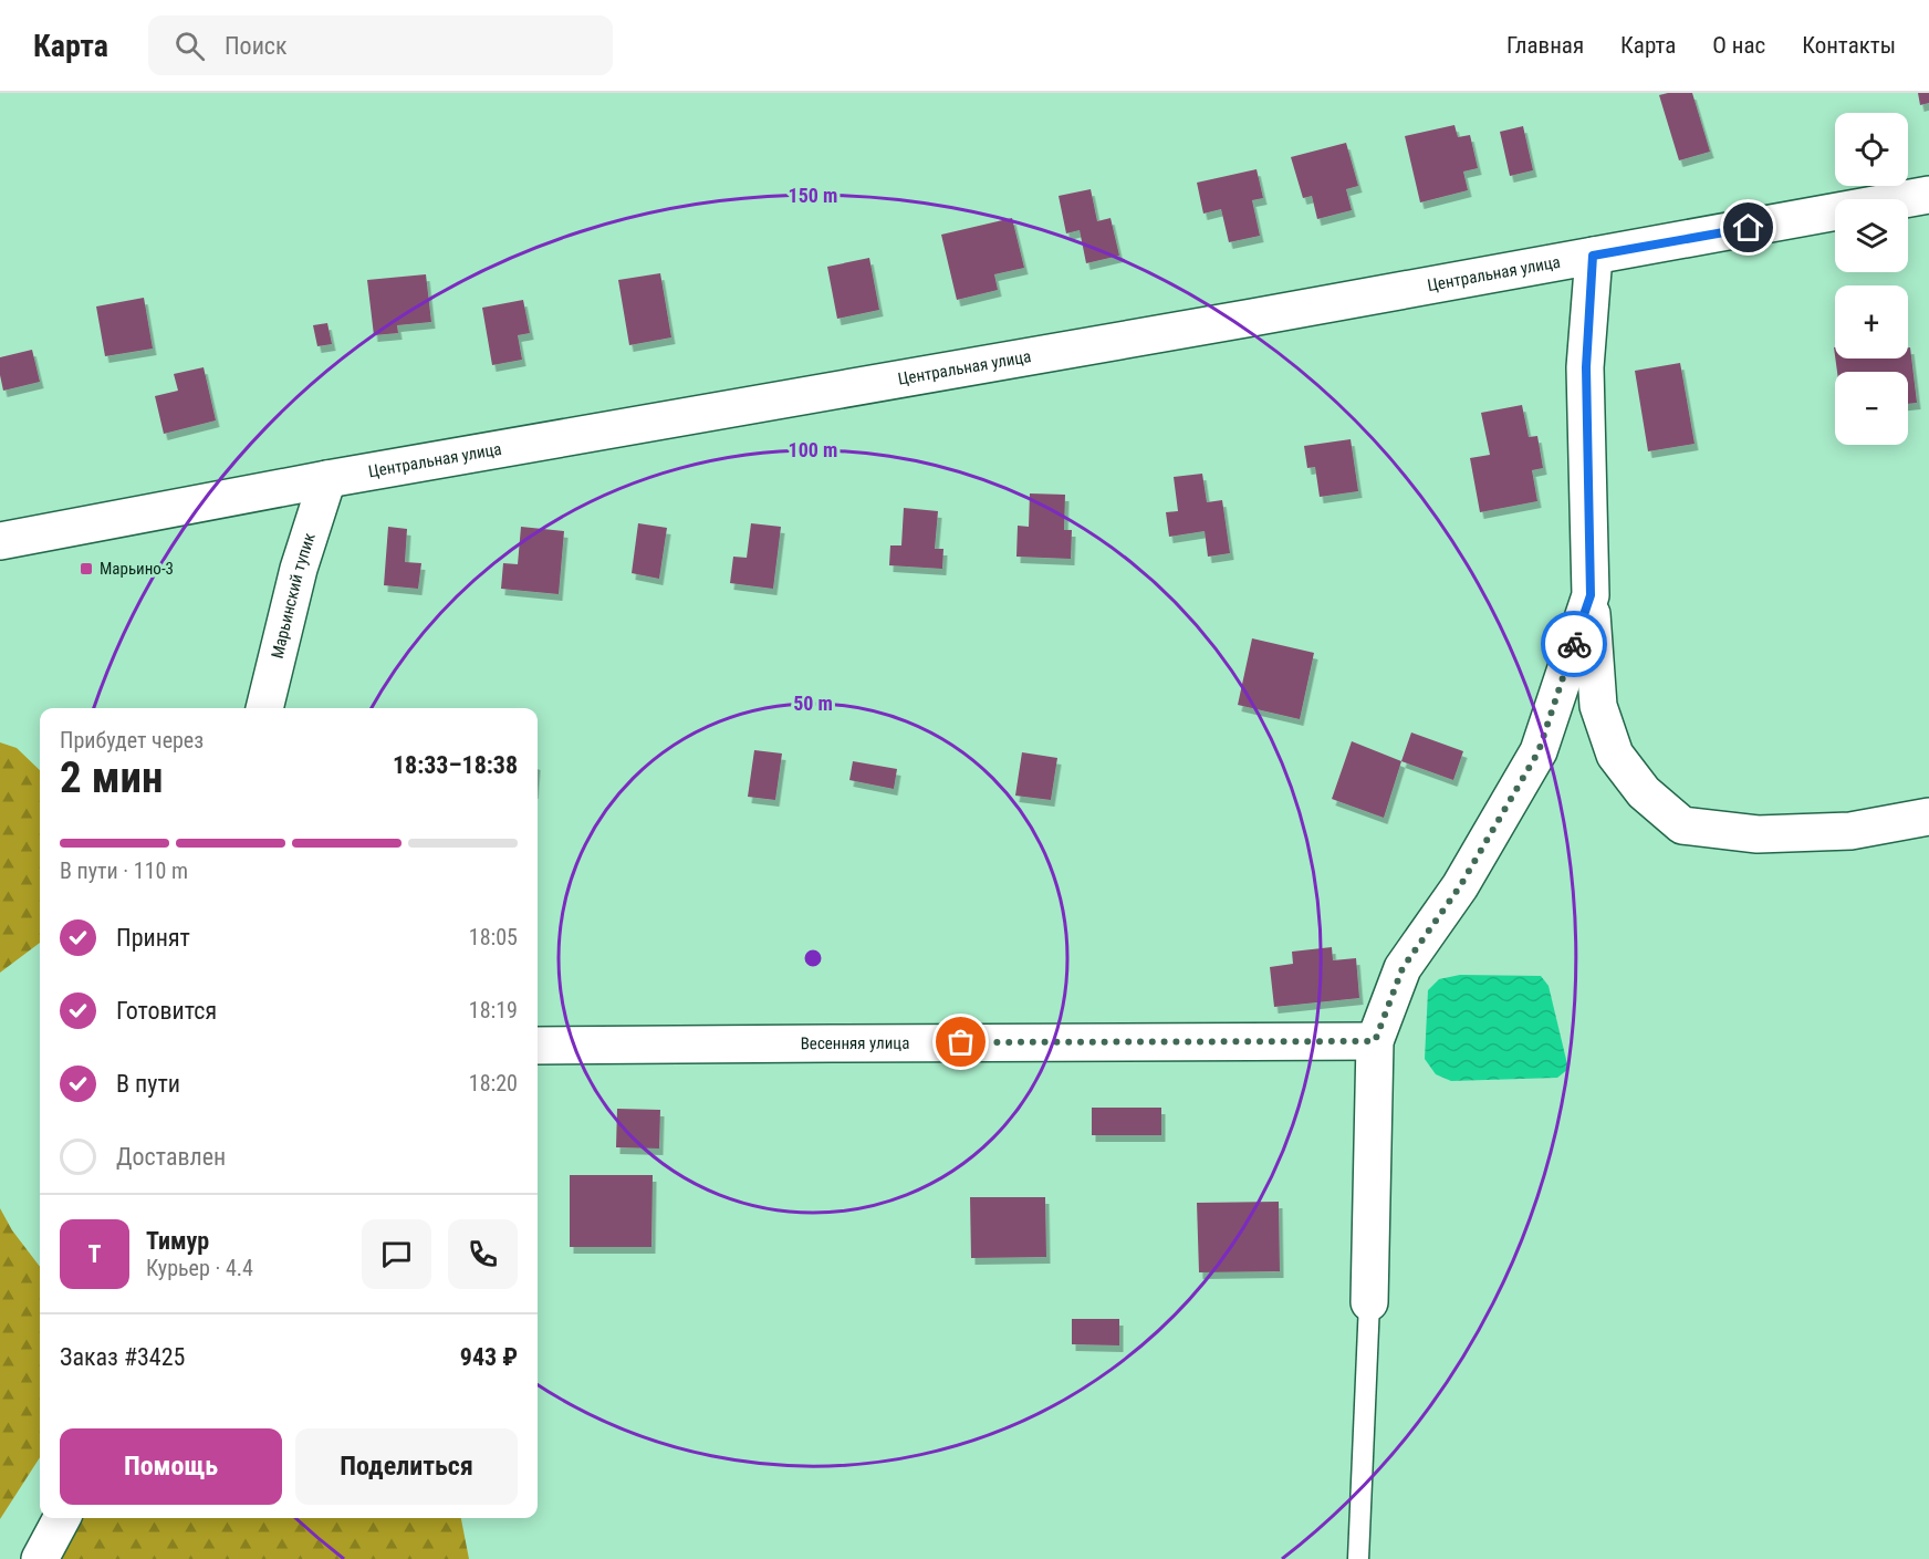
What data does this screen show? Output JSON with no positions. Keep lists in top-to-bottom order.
{
  "streets": {
    "street": ["Центральная улица", "Марьинский тупик", "Весенняя улица"]
  },
  "crossings": [
    ["Центральная улица", "Марьинский тупик"]
  ],
  "places": {
    "transit": ["Марьино-3"]
  },
  "page": {
    "header": "Карта",
    "search": "Поиск",
    "nav": [
      "Главная",
      "Карта",
      "О нас",
      "Контакты"
    ],
    "map_buttons": ["+", "−"],
    "heading": ["2 мин", "Прибудет через", "18:33–18:38"],
    "panel": [
      "Тимур",
      "Курьер · 4.4",
      "Заказ #3425",
      "943 ₽"
    ],
    "bar": "В пути · 110 m",
    "list": [
      ["Принят", "18:05"],
      ["Готовится", "18:19"],
      ["В пути", "18:20"],
      "Доставлен"
    ],
    "round": "Т",
    "buttons": ["Помощь", "Поделиться"]
  },
  "rings": ["150 m", "100 m", "50 m"]
}
